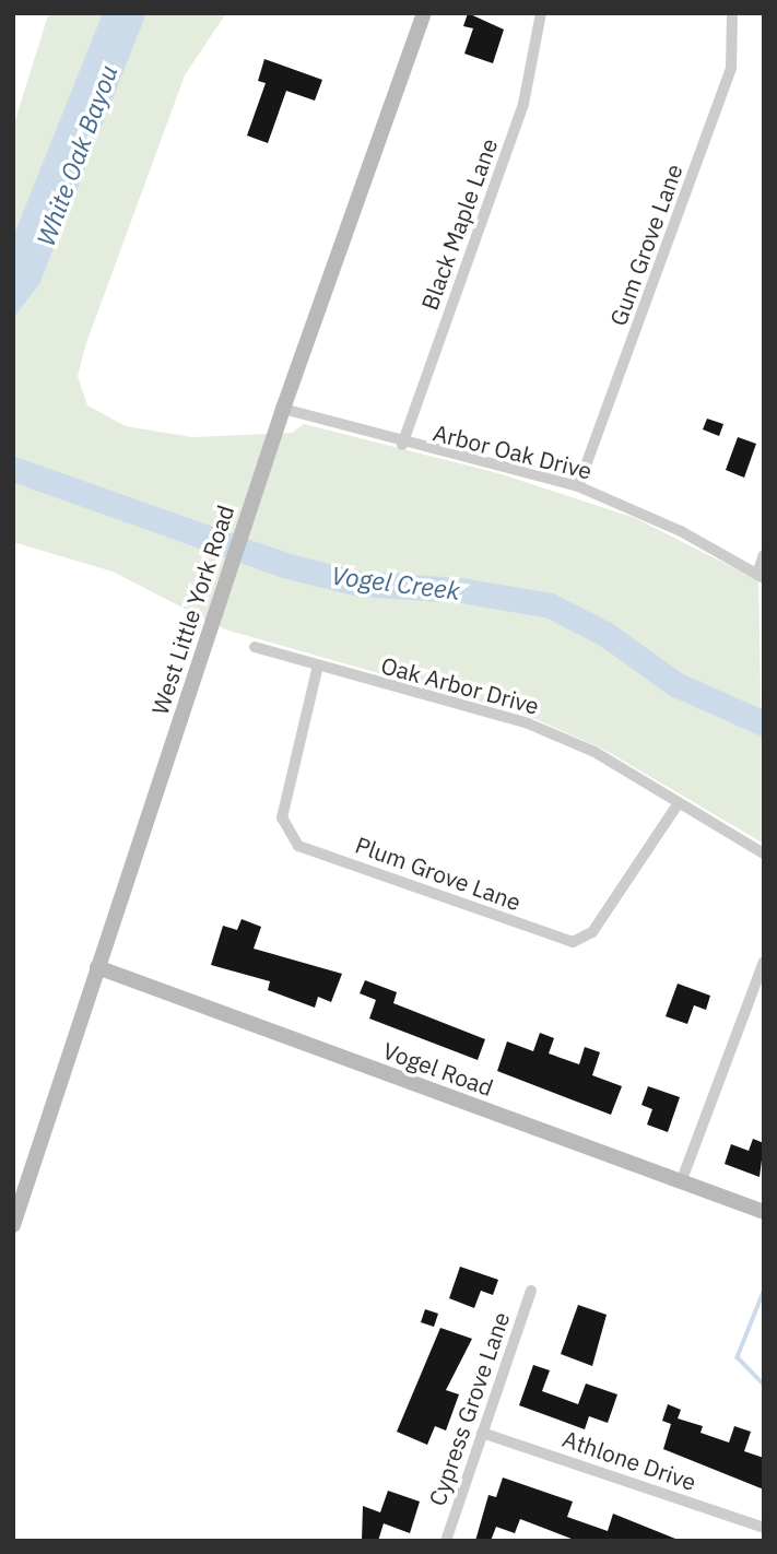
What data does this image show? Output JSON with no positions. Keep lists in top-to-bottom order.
{
  "streets": {
    "street": [
      "Black Maple Lane",
      "Gum Grove Lane",
      "Arbor Oak Drive",
      "West Little York Road",
      "Oak Arbor Drive",
      "Plum Grove Lane",
      "Vogel Road",
      "Cypress Grove Lane",
      "Athlone Drive"
    ]
  },
  "crossings": [
    ["Black Maple Lane", "Arbor Oak Drive"],
    ["Gum Grove Lane", "Arbor Oak Drive"],
    ["Arbor Oak Drive", "West Little York Road"],
    ["West Little York Road", "Vogel Road"],
    ["Oak Arbor Drive", "Plum Grove Lane"],
    ["Cypress Grove Lane", "Athlone Drive"]
  ],
  "water": ["White Oak Bayou", "Vogel Creek"]
}
